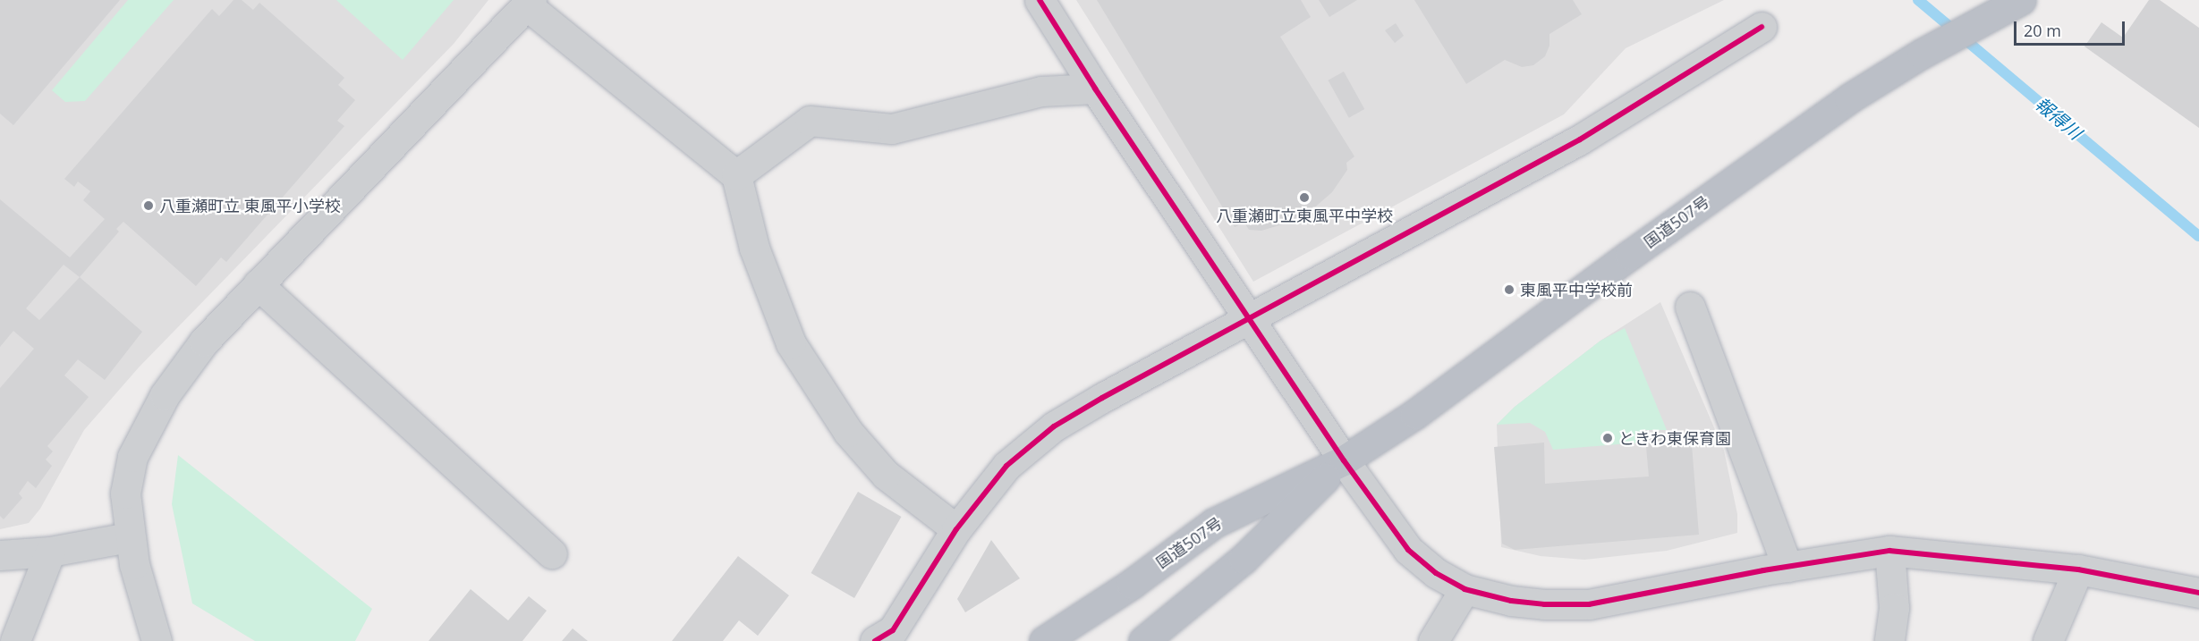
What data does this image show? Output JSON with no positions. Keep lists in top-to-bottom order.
{
  "streets": {
    "highway": ["国道507号"]
  },
  "water": ["報得川"],
  "places": [
    "八重瀬町立東風平中学校",
    "八重瀬町立 東風平小学校",
    "東風平中学校前",
    "ときわ東保育園"
  ],
  "scale_bar": "20 m"
}
